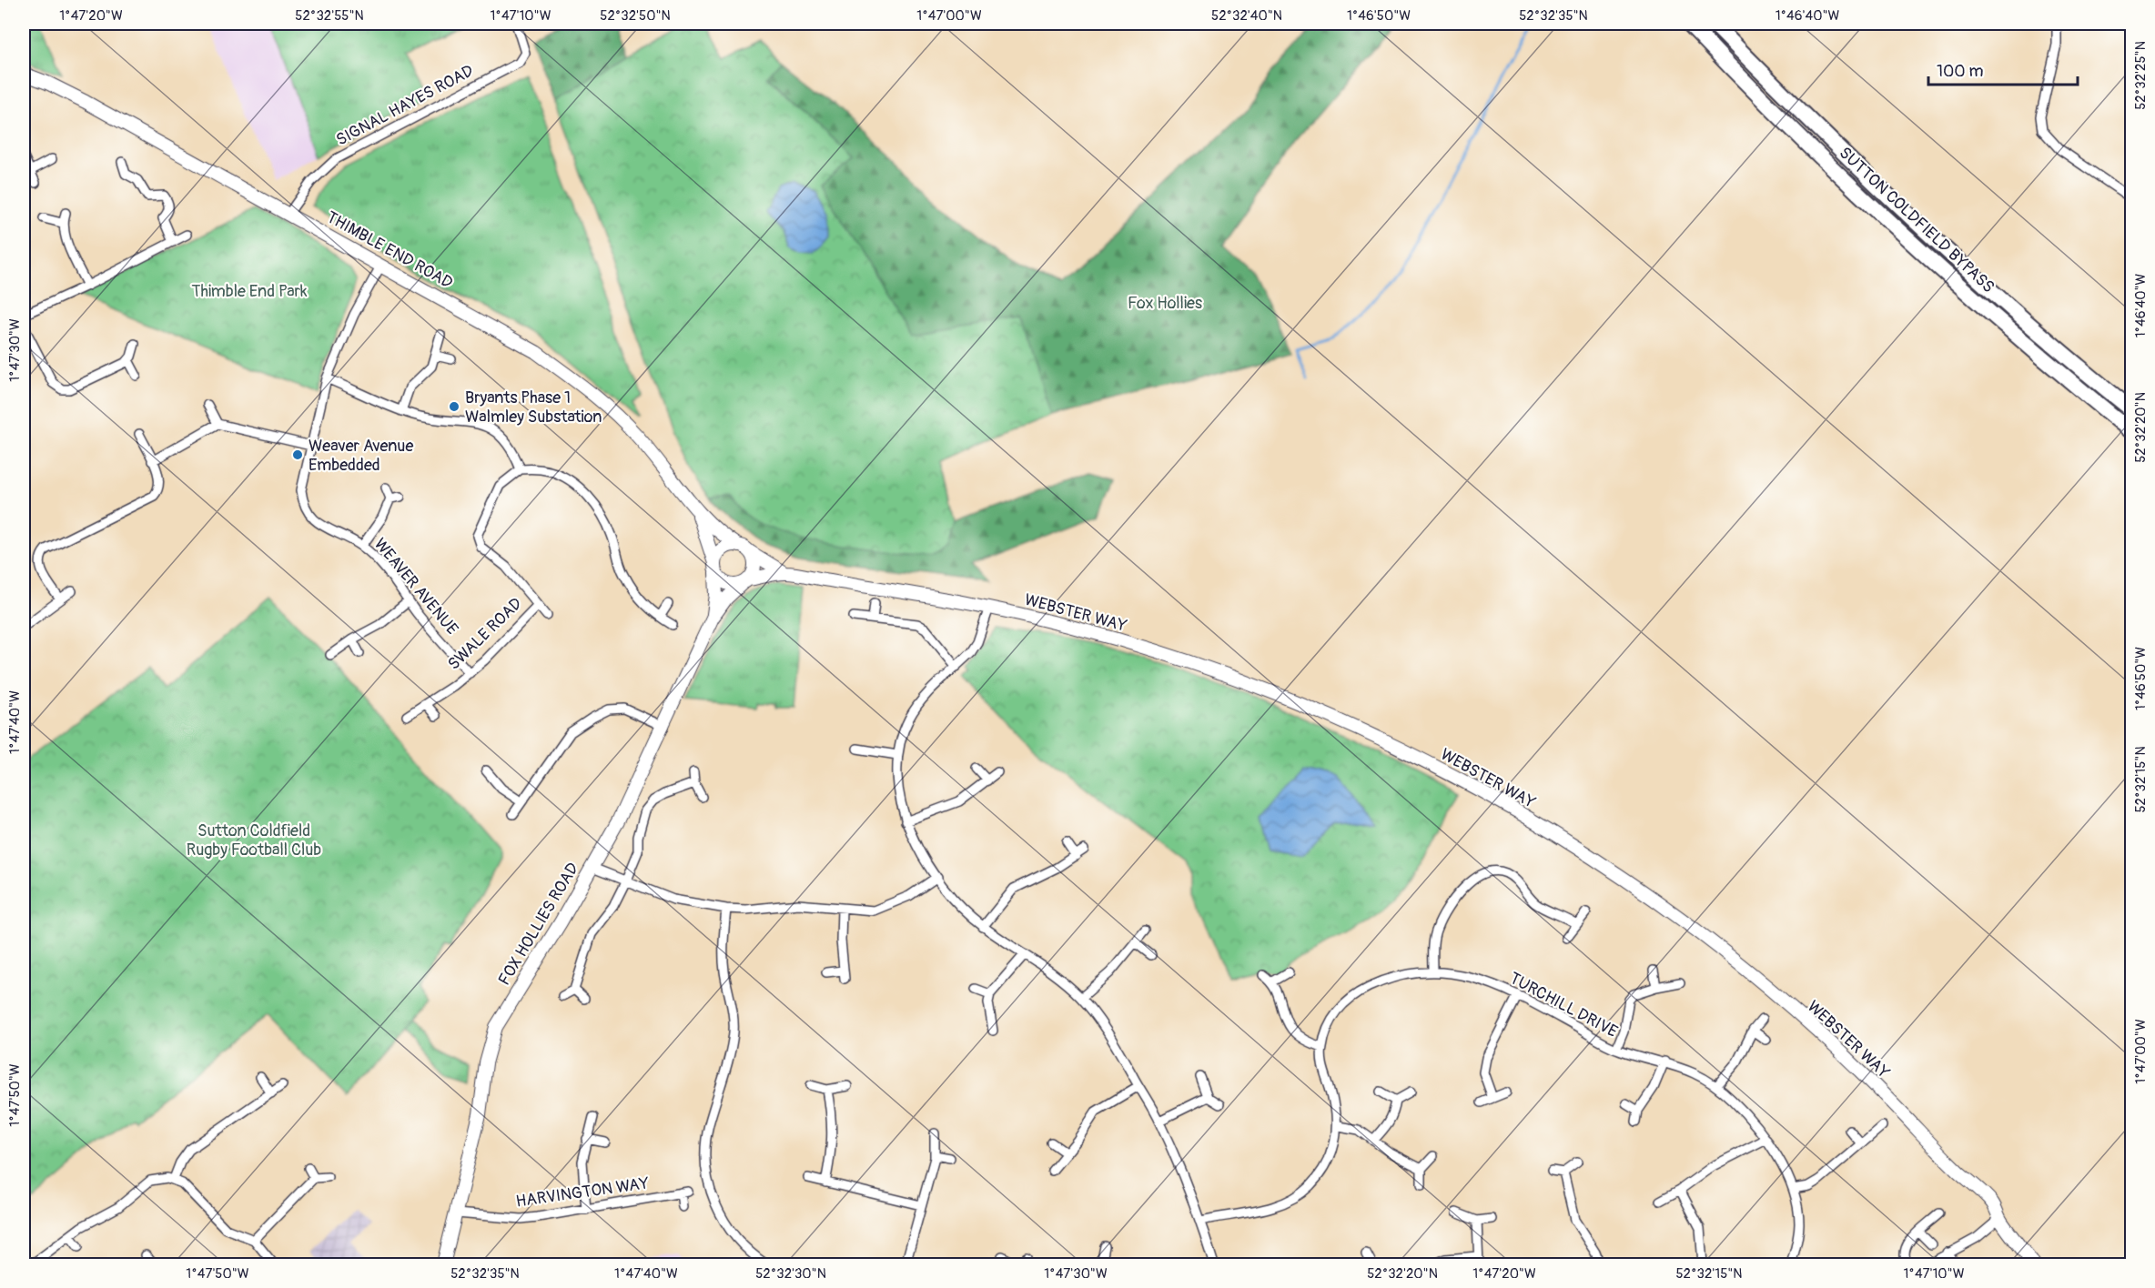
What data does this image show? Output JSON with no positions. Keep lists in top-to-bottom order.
{
  "streets": {
    "highway": ["SUTTON COLDFIELD BYPASS"],
    "street": [
      "SIGNAL HAYES ROAD",
      "THIMBLE END ROAD",
      "WEAVER AVENUE",
      "WEBSTER WAY",
      "SWALE ROAD",
      "FOX HOLLIES ROAD",
      "TURCHILL DRIVE",
      "HARVINGTON WAY"
    ]
  },
  "crossings": [
    ["SIGNAL HAYES ROAD", "THIMBLE END ROAD"],
    ["THIMBLE END ROAD", "WEAVER AVENUE"],
    ["THIMBLE END ROAD", "WEBSTER WAY"],
    ["THIMBLE END ROAD", "FOX HOLLIES ROAD"],
    ["WEAVER AVENUE", "SWALE ROAD"],
    ["WEBSTER WAY", "FOX HOLLIES ROAD"],
    ["FOX HOLLIES ROAD", "HARVINGTON WAY"]
  ],
  "parks": ["Thimble End Park", "Fox Hollies", "Sutton Coldfield Rugby Football Club"],
  "places": ["Bryants Phase 1 Walmley Substation", "Weaver Avenue Embedded"],
  "scale_bar": "100 m",
  "coordinates": [
    "1°47'20\"W",
    "52°32'55\"N",
    "1°47'10\"W",
    "52°32'50\"N",
    "1°47'00\"W",
    "52°32'40\"N",
    "1°46'50\"W",
    "52°32'35\"N",
    "1°46'40\"W",
    "52°32'25\"N",
    "1°47'30\"W",
    "52°32'20\"N",
    "1°47'40\"W",
    "52°32'15\"N",
    "1°47'50\"W",
    "52°32'30\"N"
  ]
}
